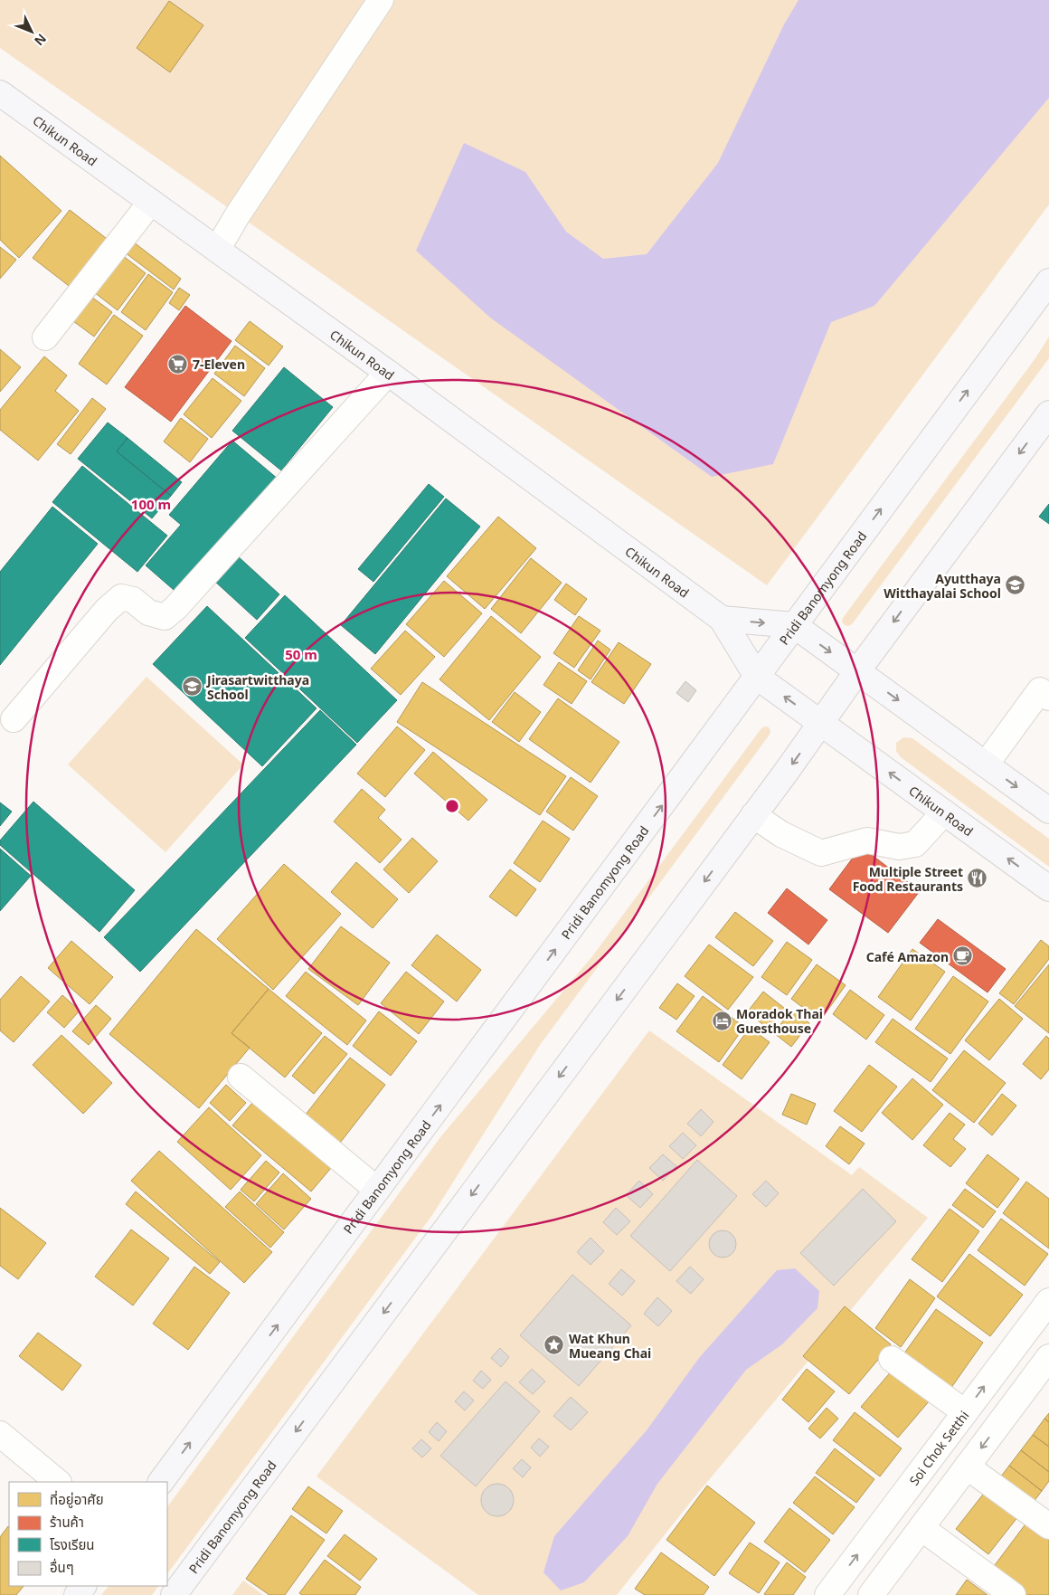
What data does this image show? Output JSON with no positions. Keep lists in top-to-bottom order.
{
  "streets": {
    "main road": ["Chikun Road", "Pridi Banomyong Road"],
    "street": ["Soi Chok Setthi"]
  },
  "crossings": [
    ["Chikun Road", "Pridi Banomyong Road"]
  ],
  "places": {
    "supermarket": ["7-Eleven"],
    "school or university": ["Ayutthaya Witthayalai School", "Jirasartwitthaya School"],
    "restaurant": ["Multiple Street Food Restaurants"],
    "cafe": ["Café Amazon"],
    "hotel": ["Moradok Thai Guesthouse"],
    "place": ["Wat Khun Mueang Chai"]
  },
  "legend": [
    "ที่อยู่อาศัย",
    "ร้านค้า",
    "โรงเรียน",
    "อื่นๆ"
  ],
  "north": "bottom right",
  "rings": ["100 m", "50 m"]
}
